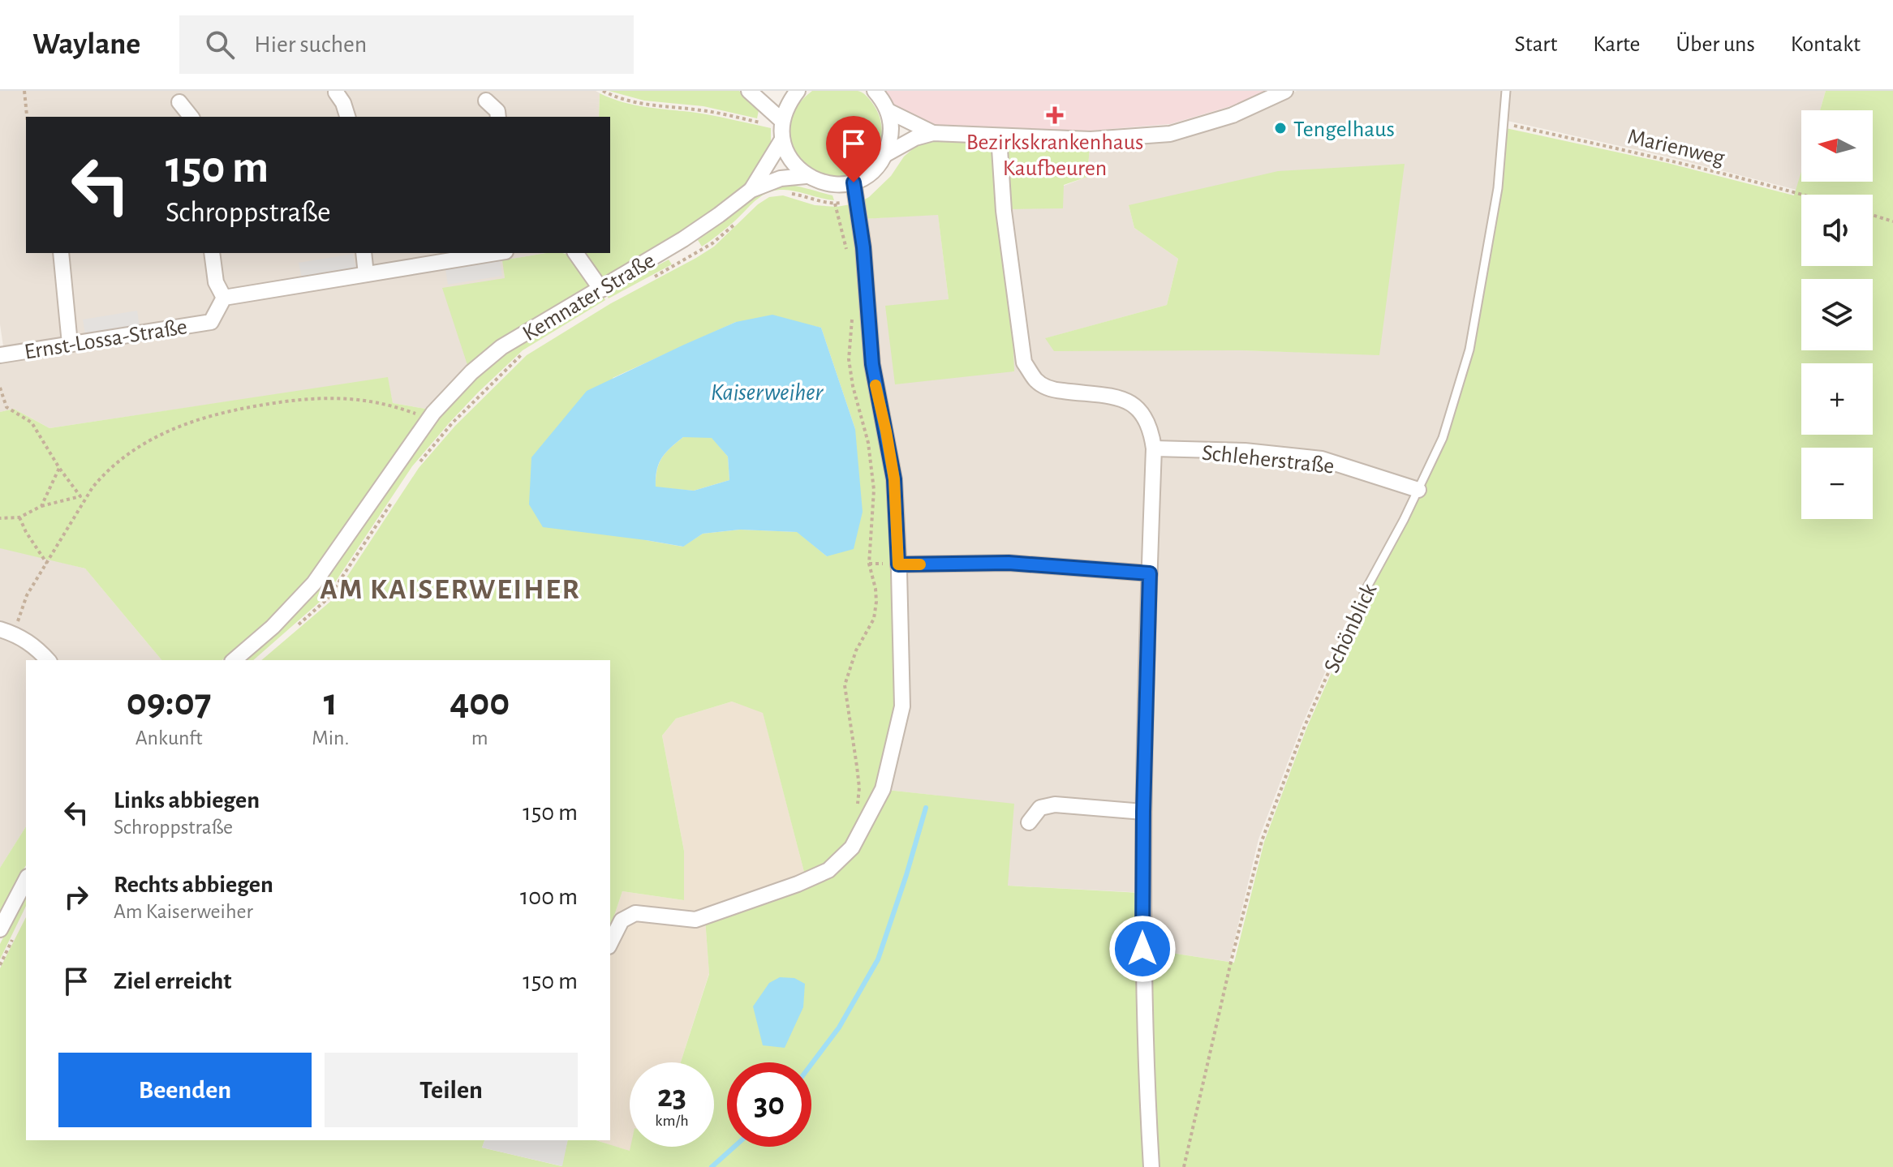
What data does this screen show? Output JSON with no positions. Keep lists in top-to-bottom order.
{
  "streets": {
    "street": ["Kemnater Straße", "Ernst-Lossa-Straße", "Schleherstraße"],
    "lane": ["Schönblick"],
    "path": ["Marienweg"]
  },
  "crossings": [
    ["Marienweg", "Schönblick"],
    ["Schleherstraße", "Schönblick"]
  ],
  "districts": ["AM KAISERWEIHER"],
  "water": ["Kaiserweiher"],
  "places": {
    "health": ["Bezirkskrankenhaus Kaufbeuren"],
    "other": ["Tengelhaus"]
  },
  "north": "left",
  "page": {
    "header": "Waylane",
    "search": "Hier suchen",
    "nav": [
      "Start",
      "Karte",
      "Über uns",
      "Kontakt"
    ],
    "map_buttons": ["+", "−"],
    "turn": ["150 m", "Schroppstraße"],
    "eta": [
      "09:07",
      "Ankunft",
      "1",
      "Min.",
      "400",
      "m"
    ],
    "list": [
      {
        "name": "Links abbiegen",
        "note": "Schroppstraße",
        "value": "150 m"
      },
      {
        "name": "Rechts abbiegen",
        "note": "Am Kaiserweiher",
        "value": "100 m"
      },
      {
        "name": "Ziel erreicht",
        "value": "150 m"
      }
    ],
    "buttons": ["Beenden", "Teilen"],
    "speed": "23 km/h",
    "limit": "30"
  }
}
